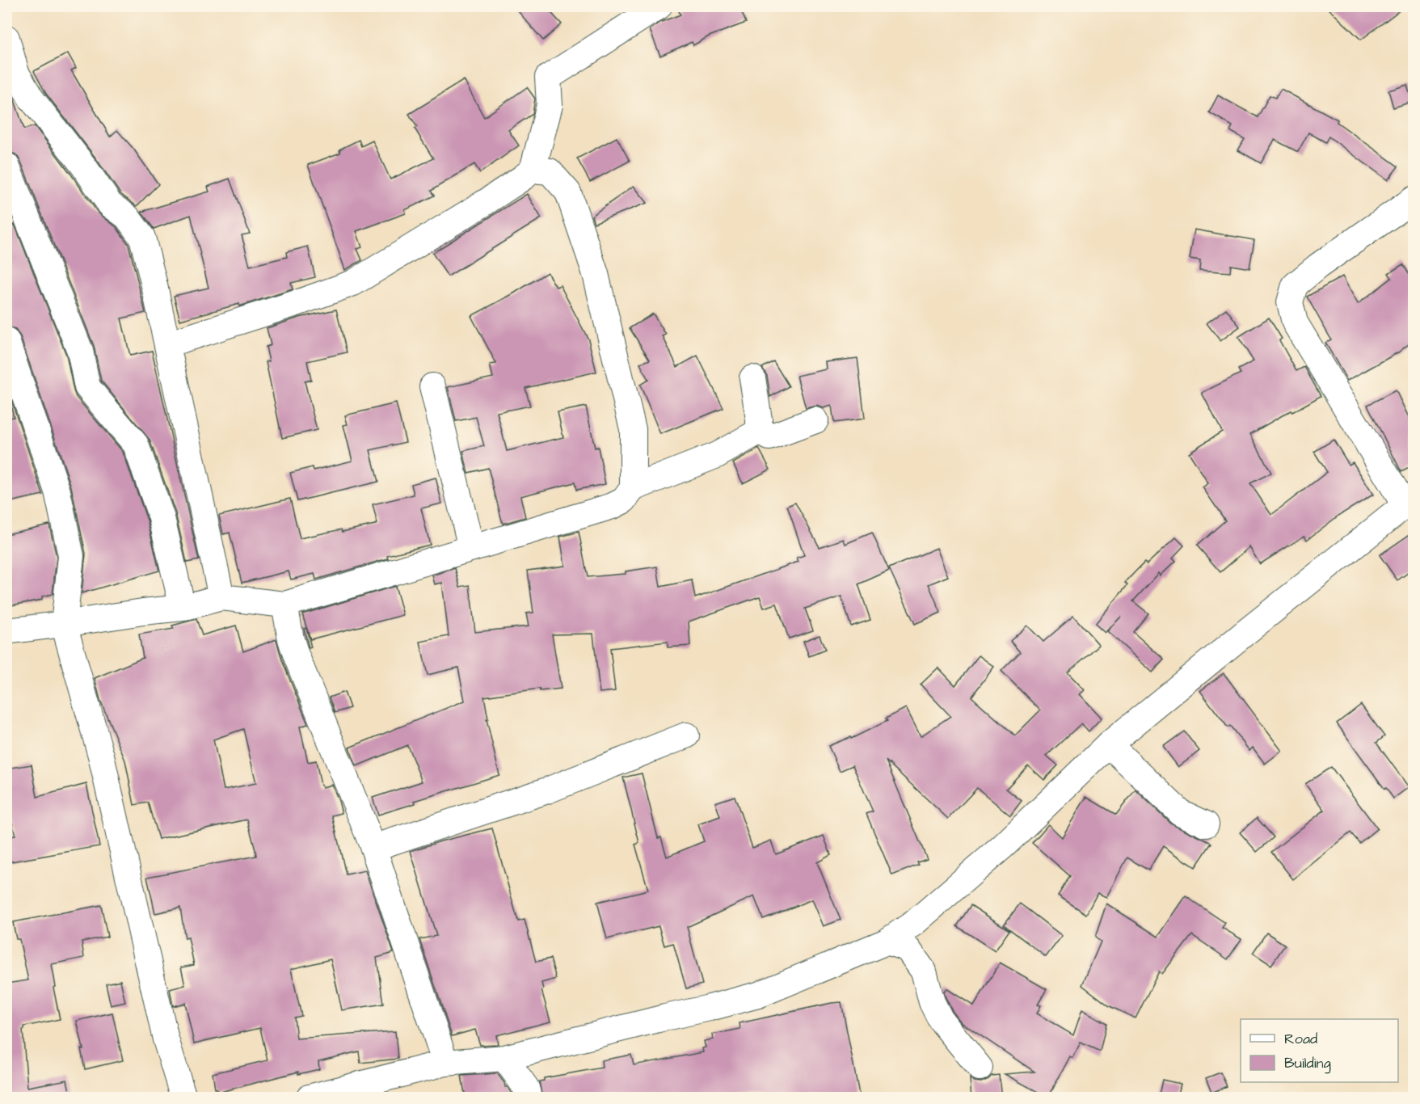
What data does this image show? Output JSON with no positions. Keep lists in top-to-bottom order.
{
  "legend": ["Road", "Building"]
}
